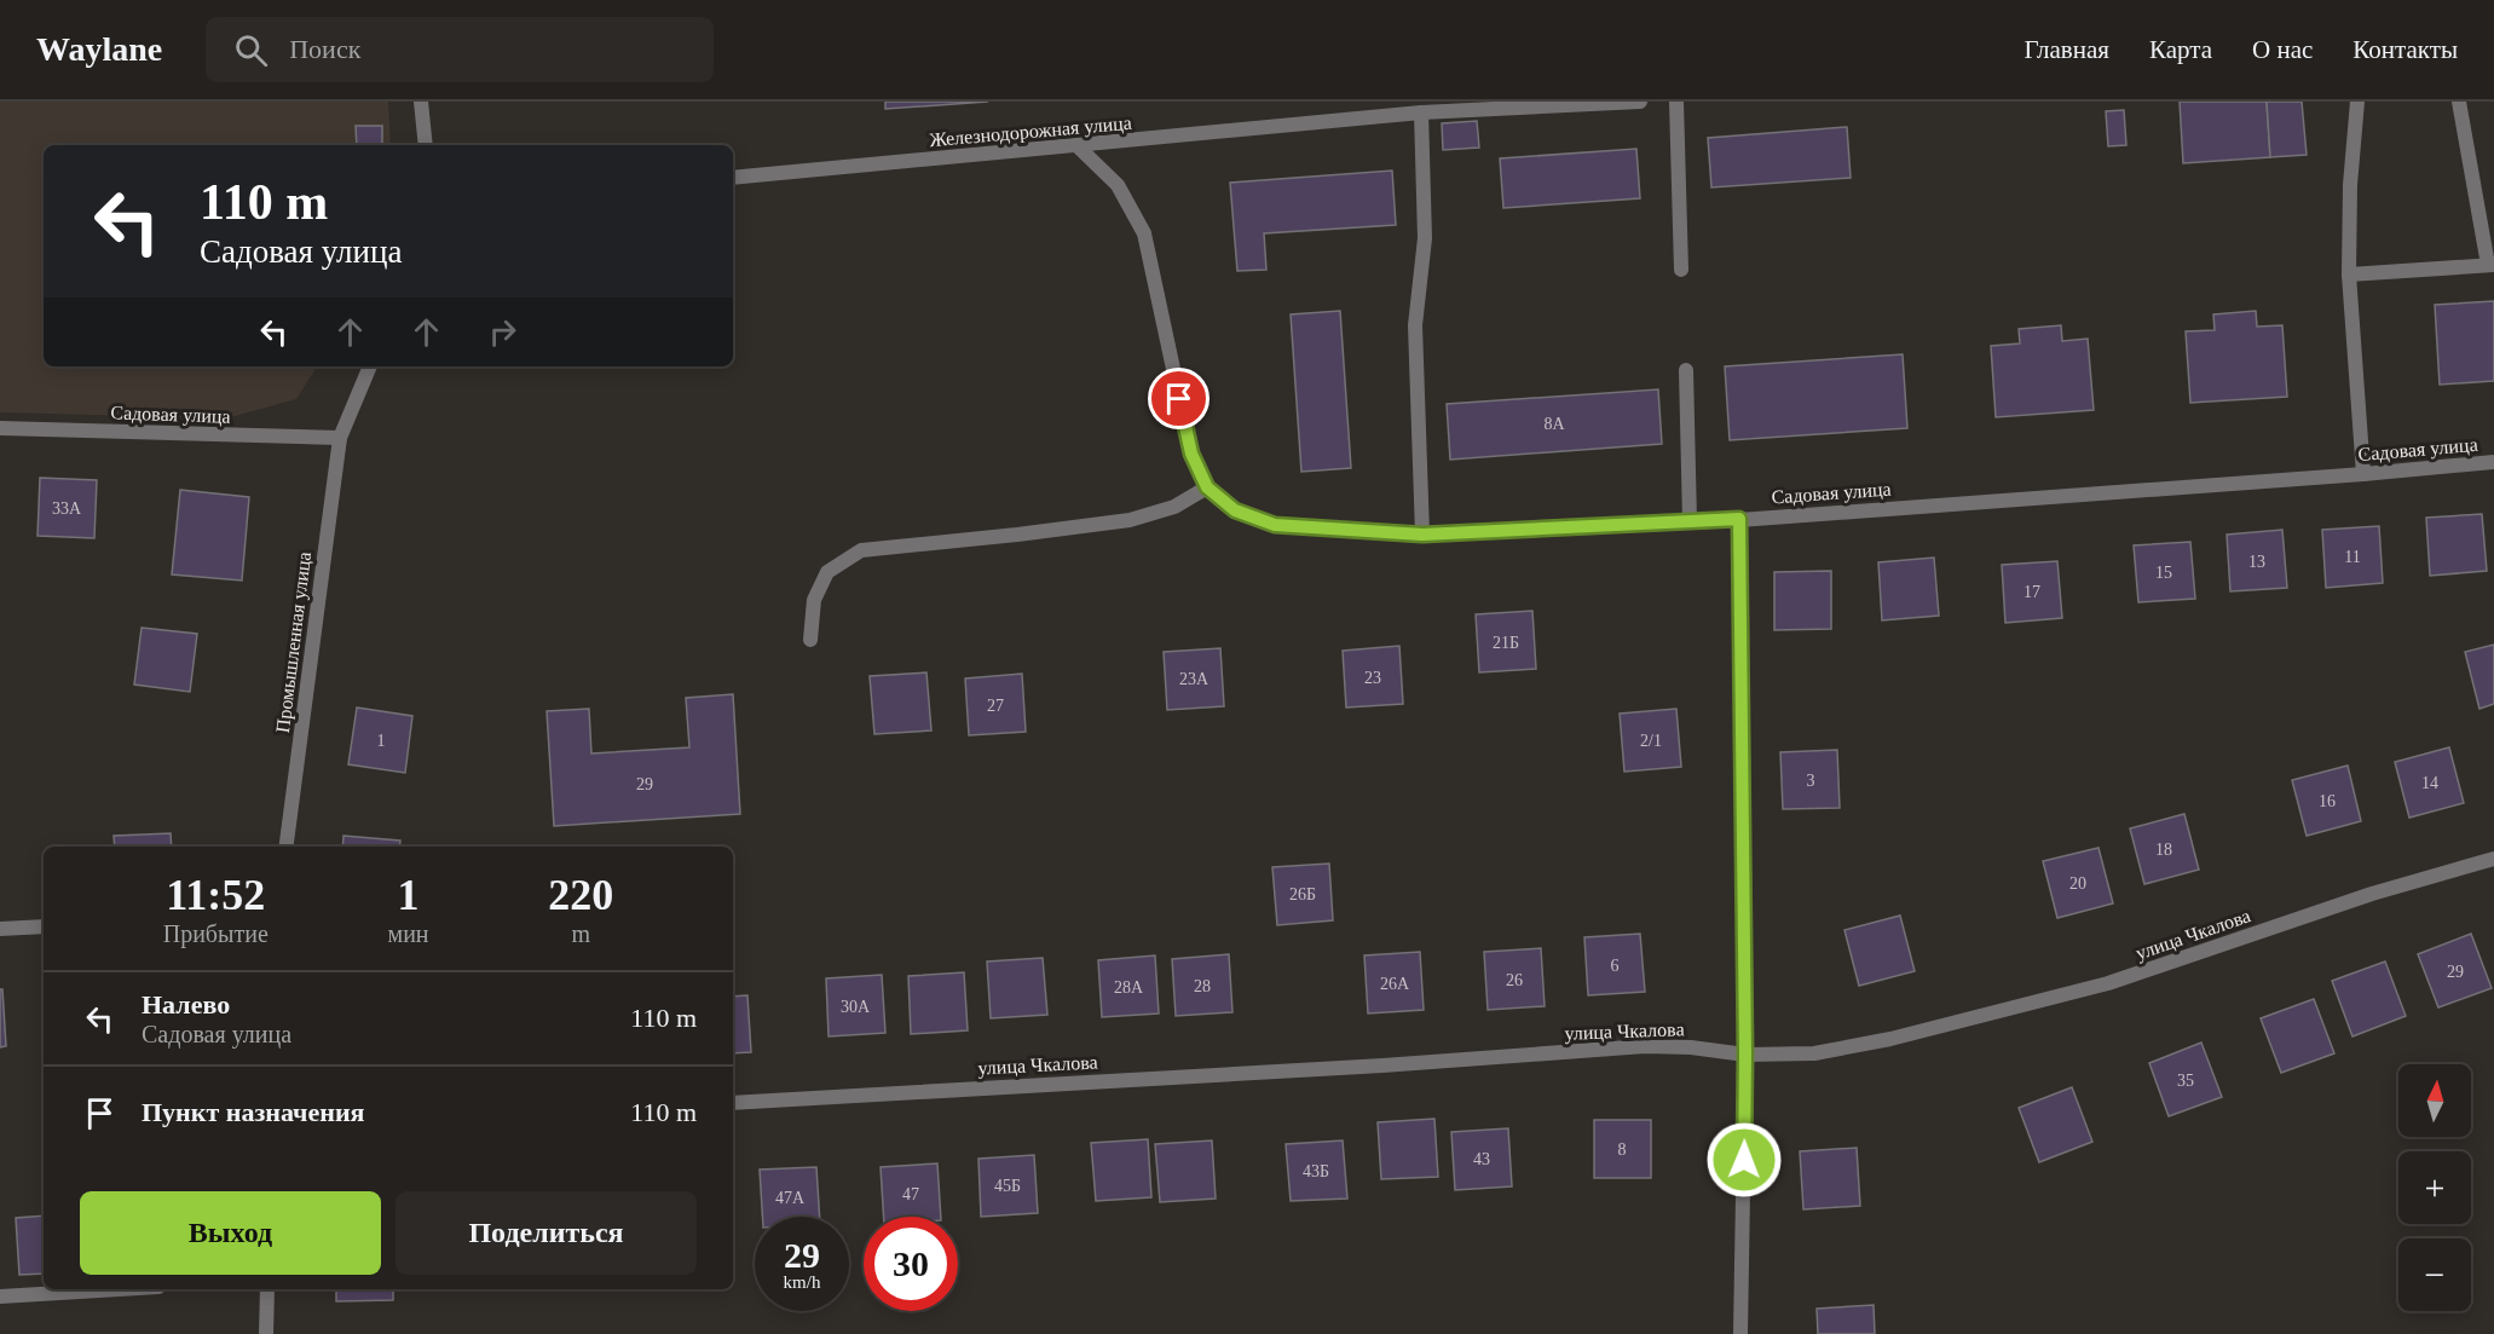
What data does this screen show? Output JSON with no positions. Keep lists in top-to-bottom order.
{
  "streets": {
    "street": [
      "Железнодорожная улица",
      "Садовая улица",
      "Промышленная улица",
      "улица Чкалова"
    ]
  },
  "crossings": [
    ["Железнодорожная улица", "Садовая улица"],
    ["Садовая улица", "Промышленная улица"]
  ],
  "house_numbers": [
    "8А",
    "33А",
    "11",
    "13",
    "15",
    "17",
    "21Б",
    "23",
    "23А",
    "27",
    "1",
    "2/1",
    "3",
    "14",
    "29",
    "16",
    "18",
    "20",
    "26Б",
    "6",
    "29",
    "26",
    "26А",
    "28",
    "28А",
    "30А",
    "35",
    "8",
    "43",
    "43Б",
    "45Б",
    "47",
    "47А"
  ],
  "north": "top",
  "page": {
    "header": "Waylane",
    "search": "Поиск",
    "nav": [
      "Главная",
      "Карта",
      "О нас",
      "Контакты"
    ],
    "turn": ["110 m", "Садовая улица"],
    "eta": [
      "11:52",
      "Прибытие",
      "1",
      "мин",
      "220",
      "m"
    ],
    "list": [
      {
        "name": "Налево",
        "note": "Садовая улица",
        "value": "110 m"
      },
      {
        "name": "Пункт назначения",
        "value": "110 m"
      }
    ],
    "map_buttons": ["+", "−"],
    "buttons": ["Выход", "Поделиться"],
    "speed": "29 km/h",
    "limit": "30"
  }
}
